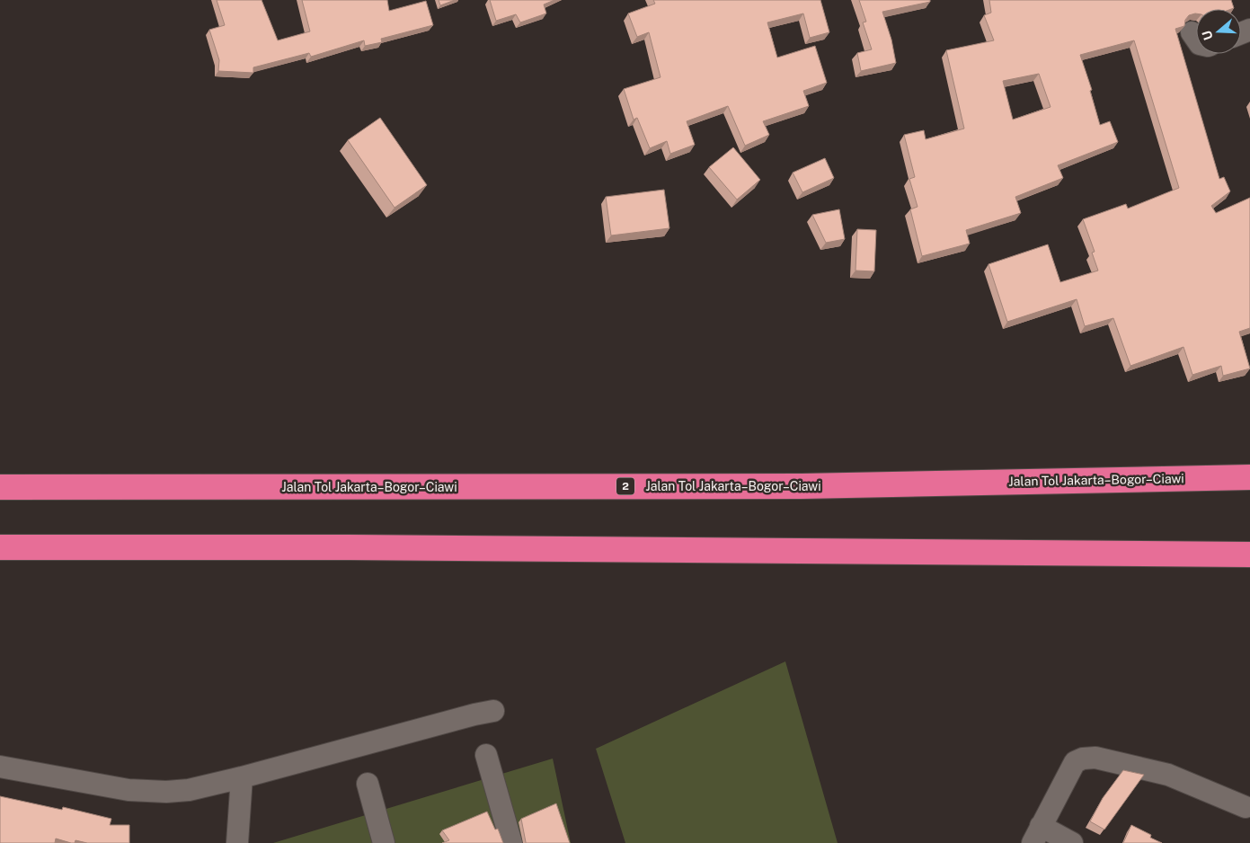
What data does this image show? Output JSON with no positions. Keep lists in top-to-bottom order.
{
  "streets": {
    "highway": ["Jalan Tol Jakarta–Bogor–Ciawi", "2"]
  },
  "north": "left"
}
